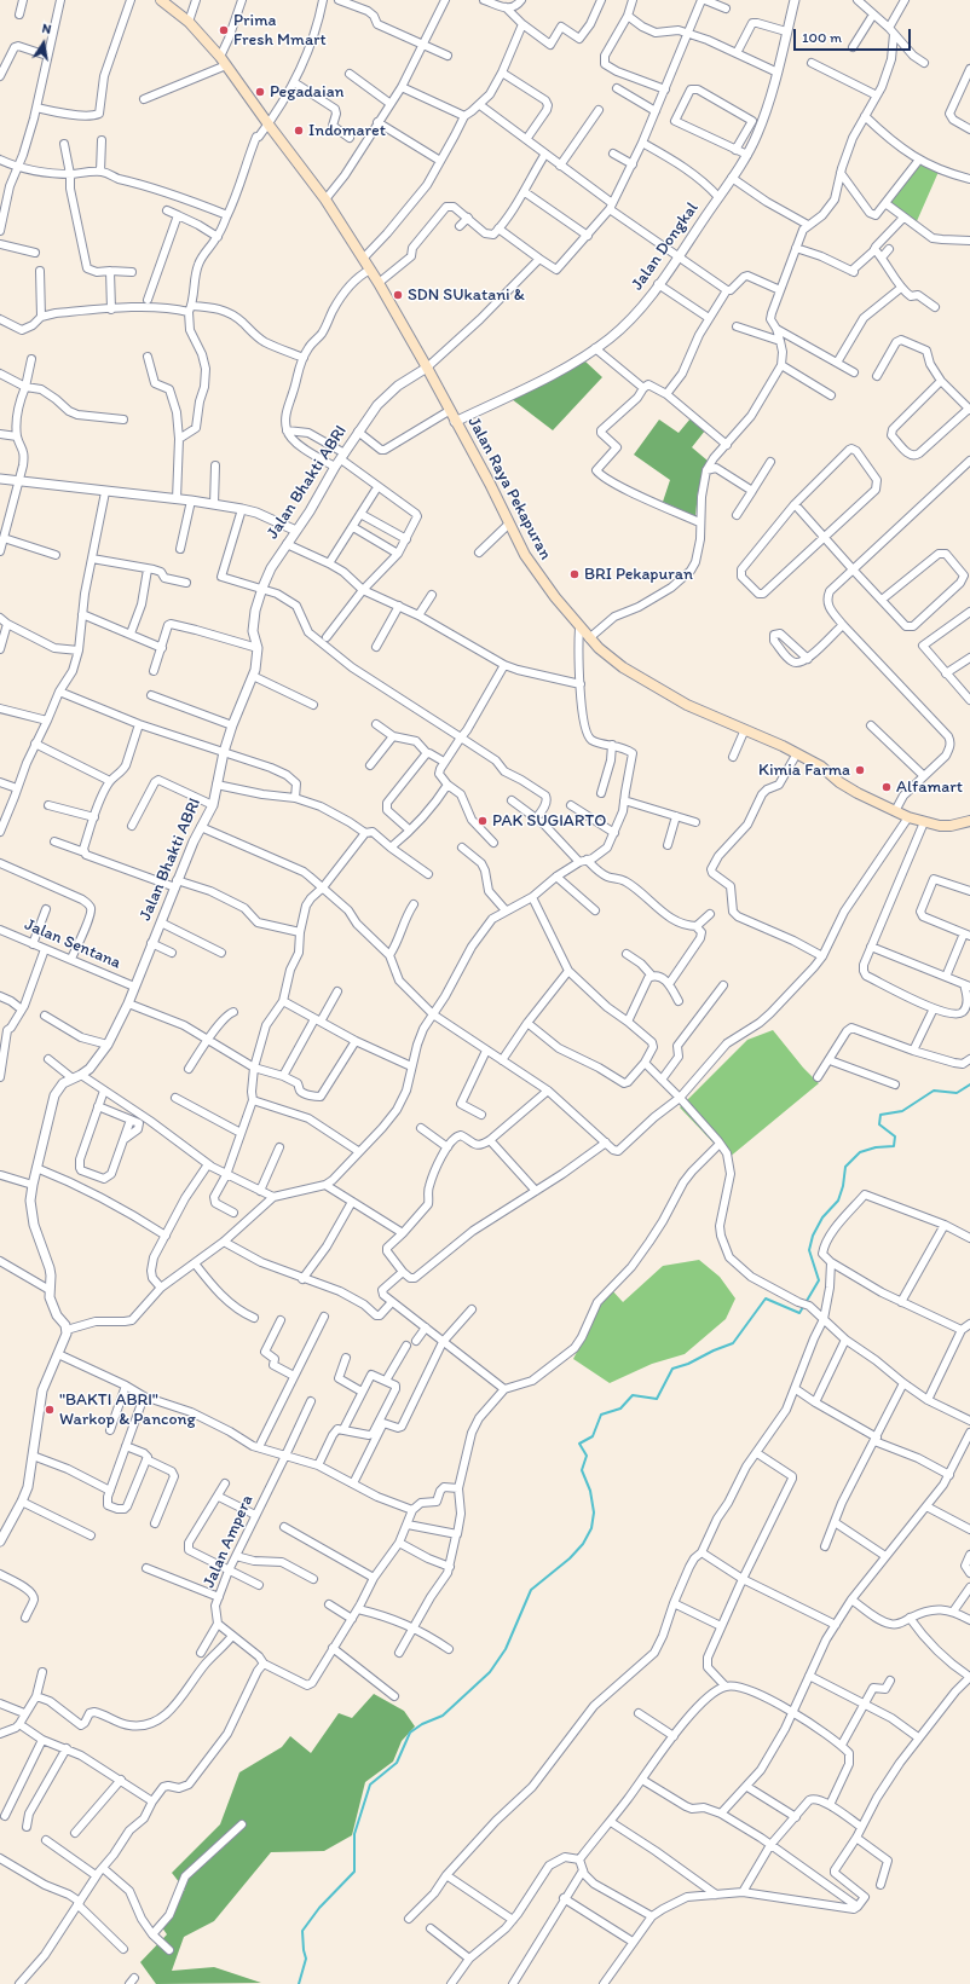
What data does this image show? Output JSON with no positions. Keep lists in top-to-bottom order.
{
  "streets": {
    "main road": ["Jalan Raya Pekapuran"],
    "street": [
      "Jalan Dongkal",
      "Jalan Bhakti ABRI",
      "Jalan Sentana",
      "Jalan Ampera"
    ]
  },
  "crossings": [
    ["Jalan Dongkal", "Jalan Raya Pekapuran"],
    ["Jalan Bhakti ABRI", "Jalan Raya Pekapuran"],
    ["Jalan Bhakti ABRI", "Jalan Sentana"]
  ],
  "places": [
    "Prima Fresh Mmart",
    "Pegadaian",
    "Indomaret",
    "SDN SUkatani &",
    "BRI Pekapuran",
    "Kimia Farma",
    "Alfamart",
    "PAK SUGIARTO",
    "\"BAKTI ABRI\" Warkop & Pancong"
  ],
  "scale_bar": "100 m",
  "north": "top"
}
